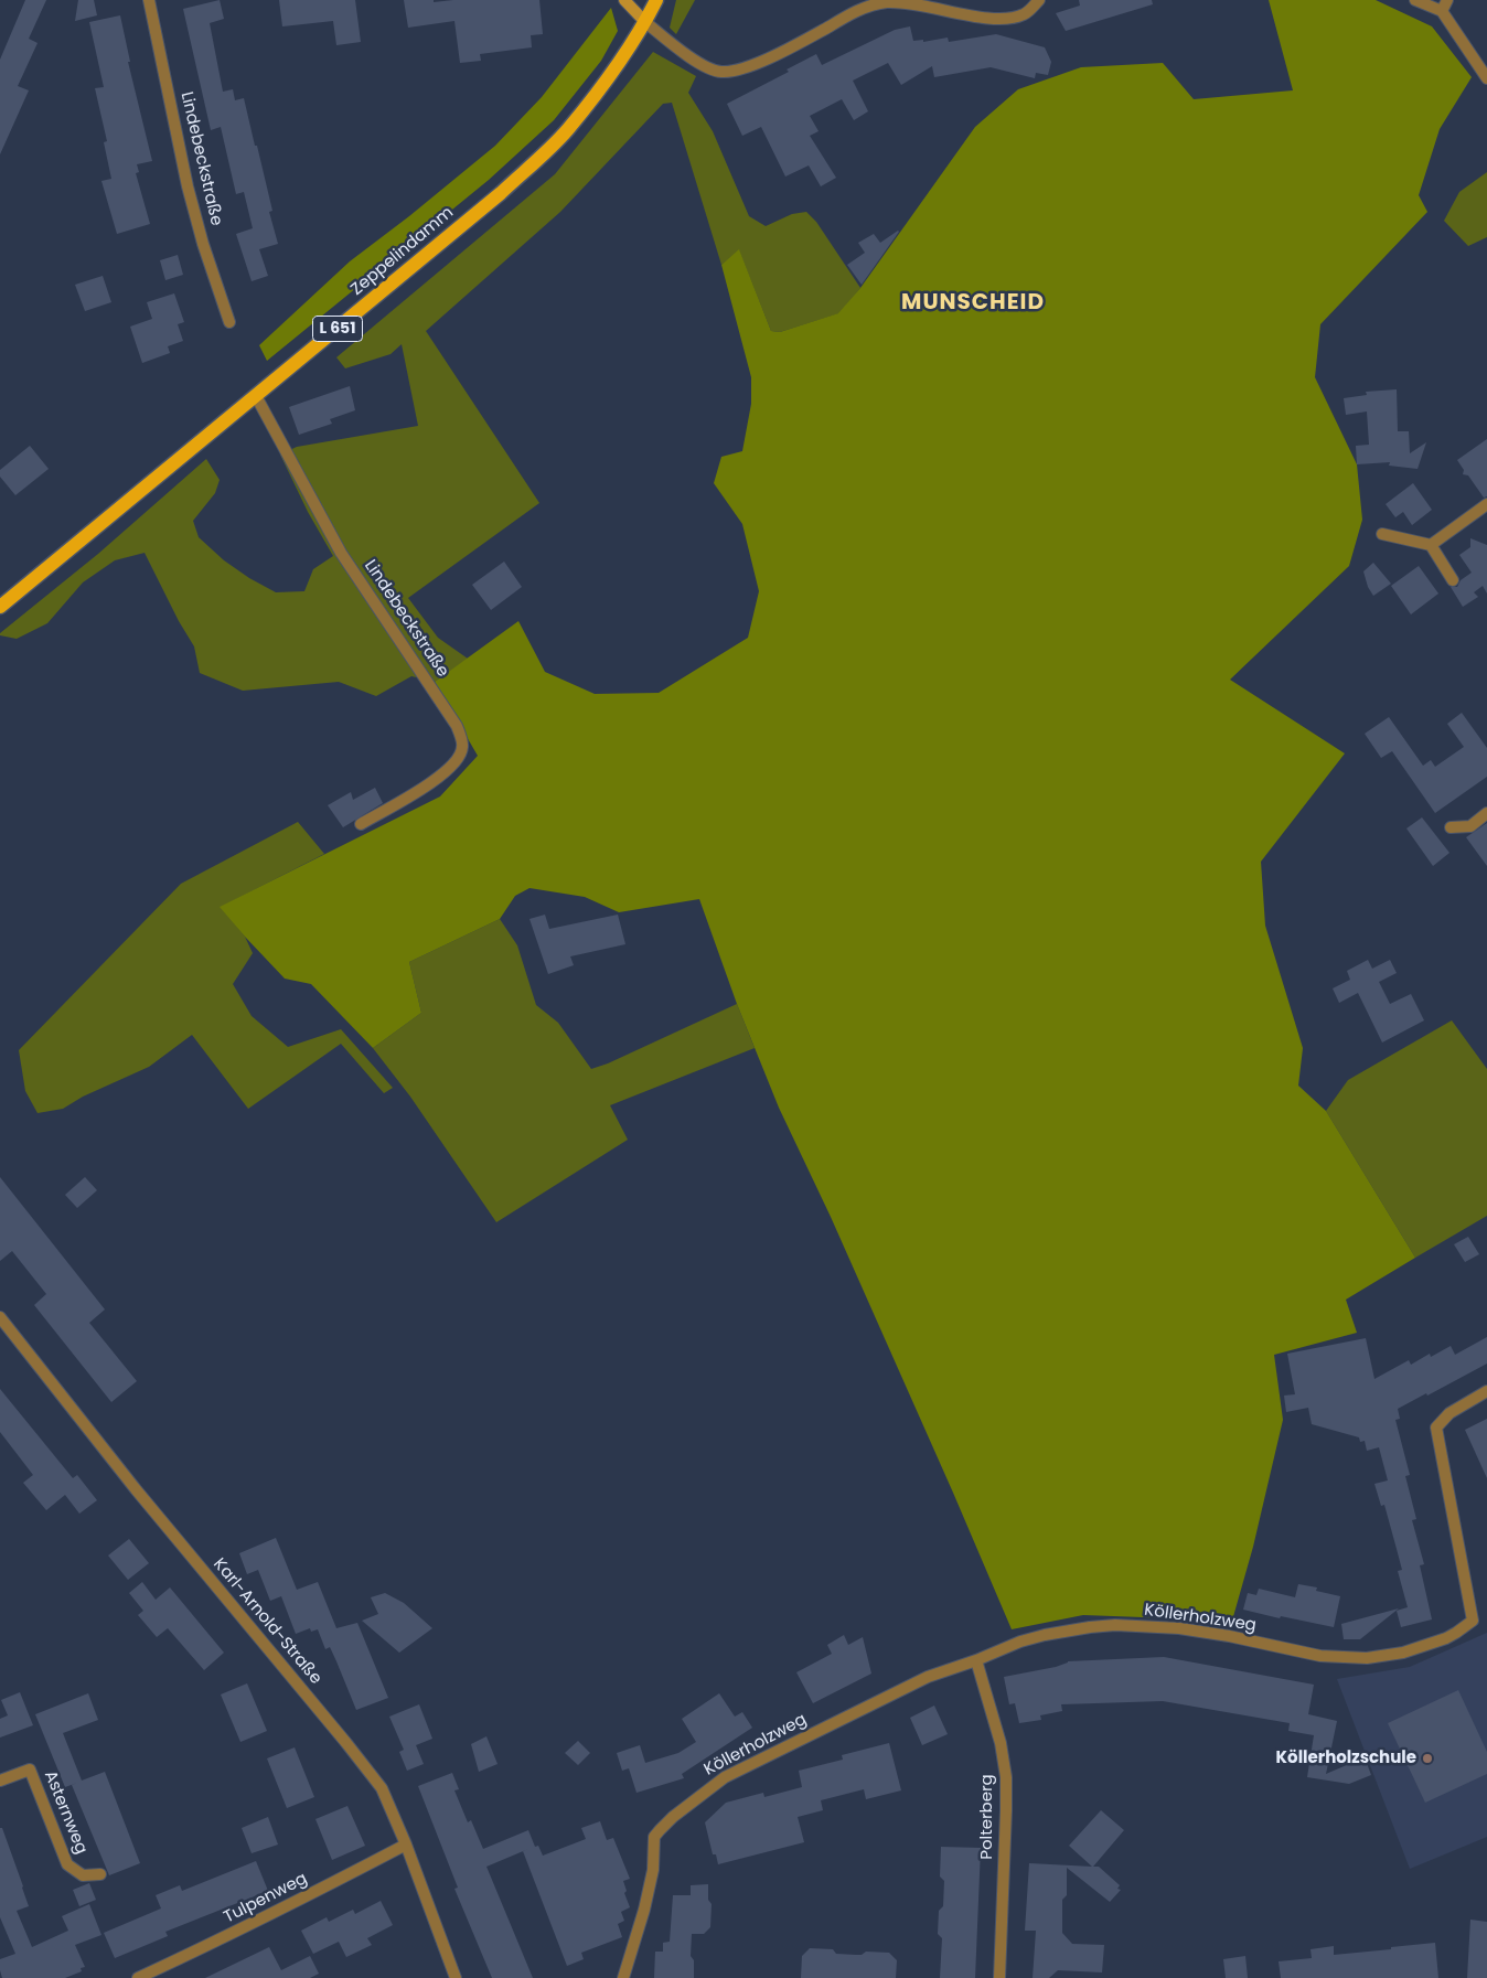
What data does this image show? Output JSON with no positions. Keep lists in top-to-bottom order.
{
  "streets": {
    "main road": ["Zeppelindamm", "L 651"],
    "street": [
      "Lindebeckstraße",
      "Köllerholzweg",
      "Karl-Arnold-Straße",
      "Asternweg",
      "Polterberg",
      "Tulpenweg"
    ]
  },
  "crossings": [
    ["Lindebeckstraße", "Zeppelindamm"],
    ["Zeppelindamm", "L 651"],
    ["Köllerholzweg", "Polterberg"],
    ["Karl-Arnold-Straße", "Tulpenweg"]
  ],
  "districts": ["MUNSCHEID"],
  "places": ["Köllerholzschule"]
}
